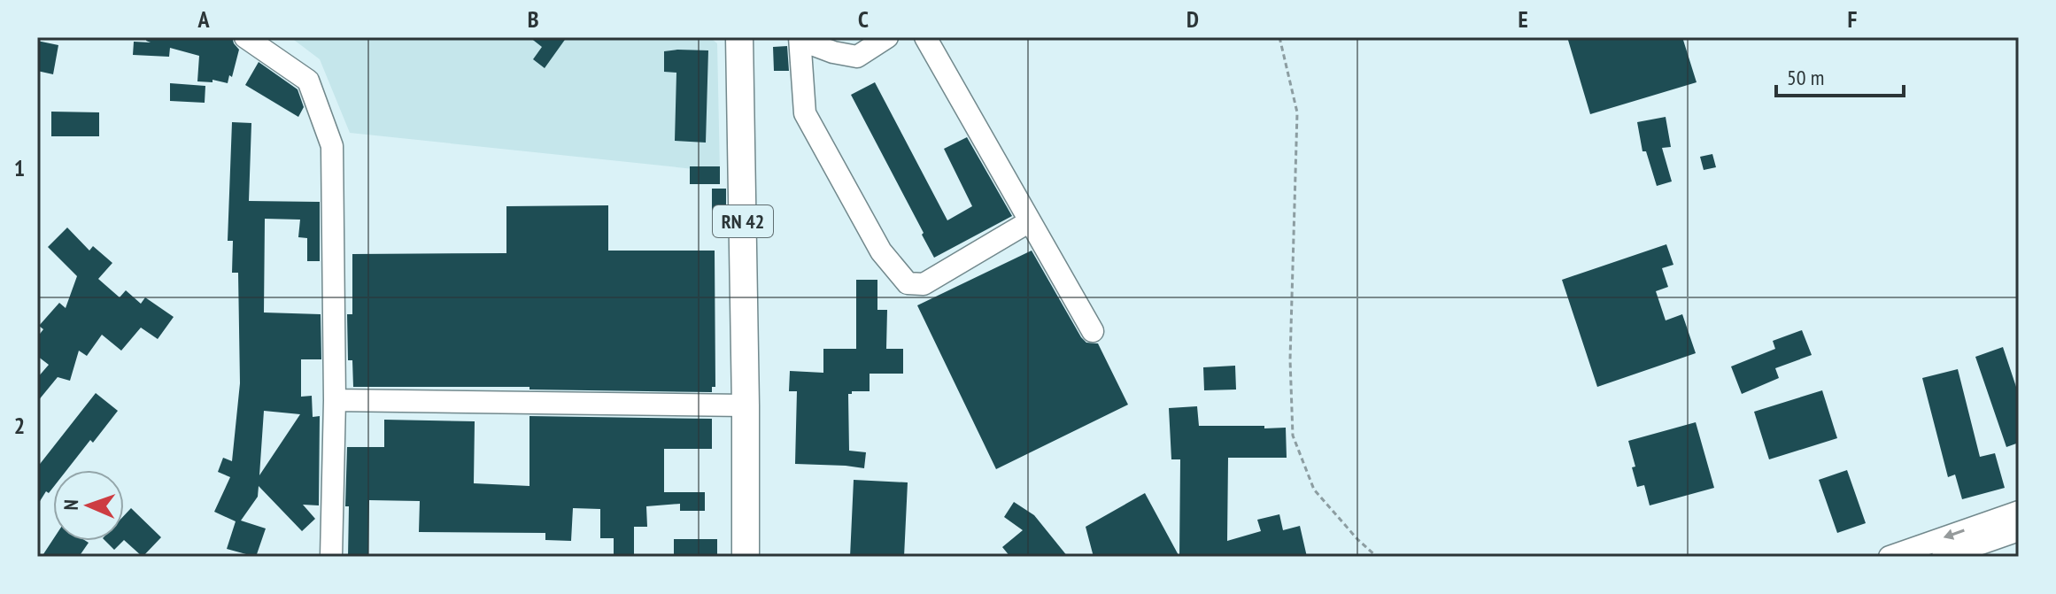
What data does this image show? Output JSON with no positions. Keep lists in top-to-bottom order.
{
  "streets": {
    "main road": ["RN 42"]
  },
  "scale_bar": "50 m",
  "north": "left",
  "grid": {
    "columns": [
      "A",
      "B",
      "C",
      "D",
      "E",
      "F"
    ],
    "rows": ["1", "2"]
  }
}
